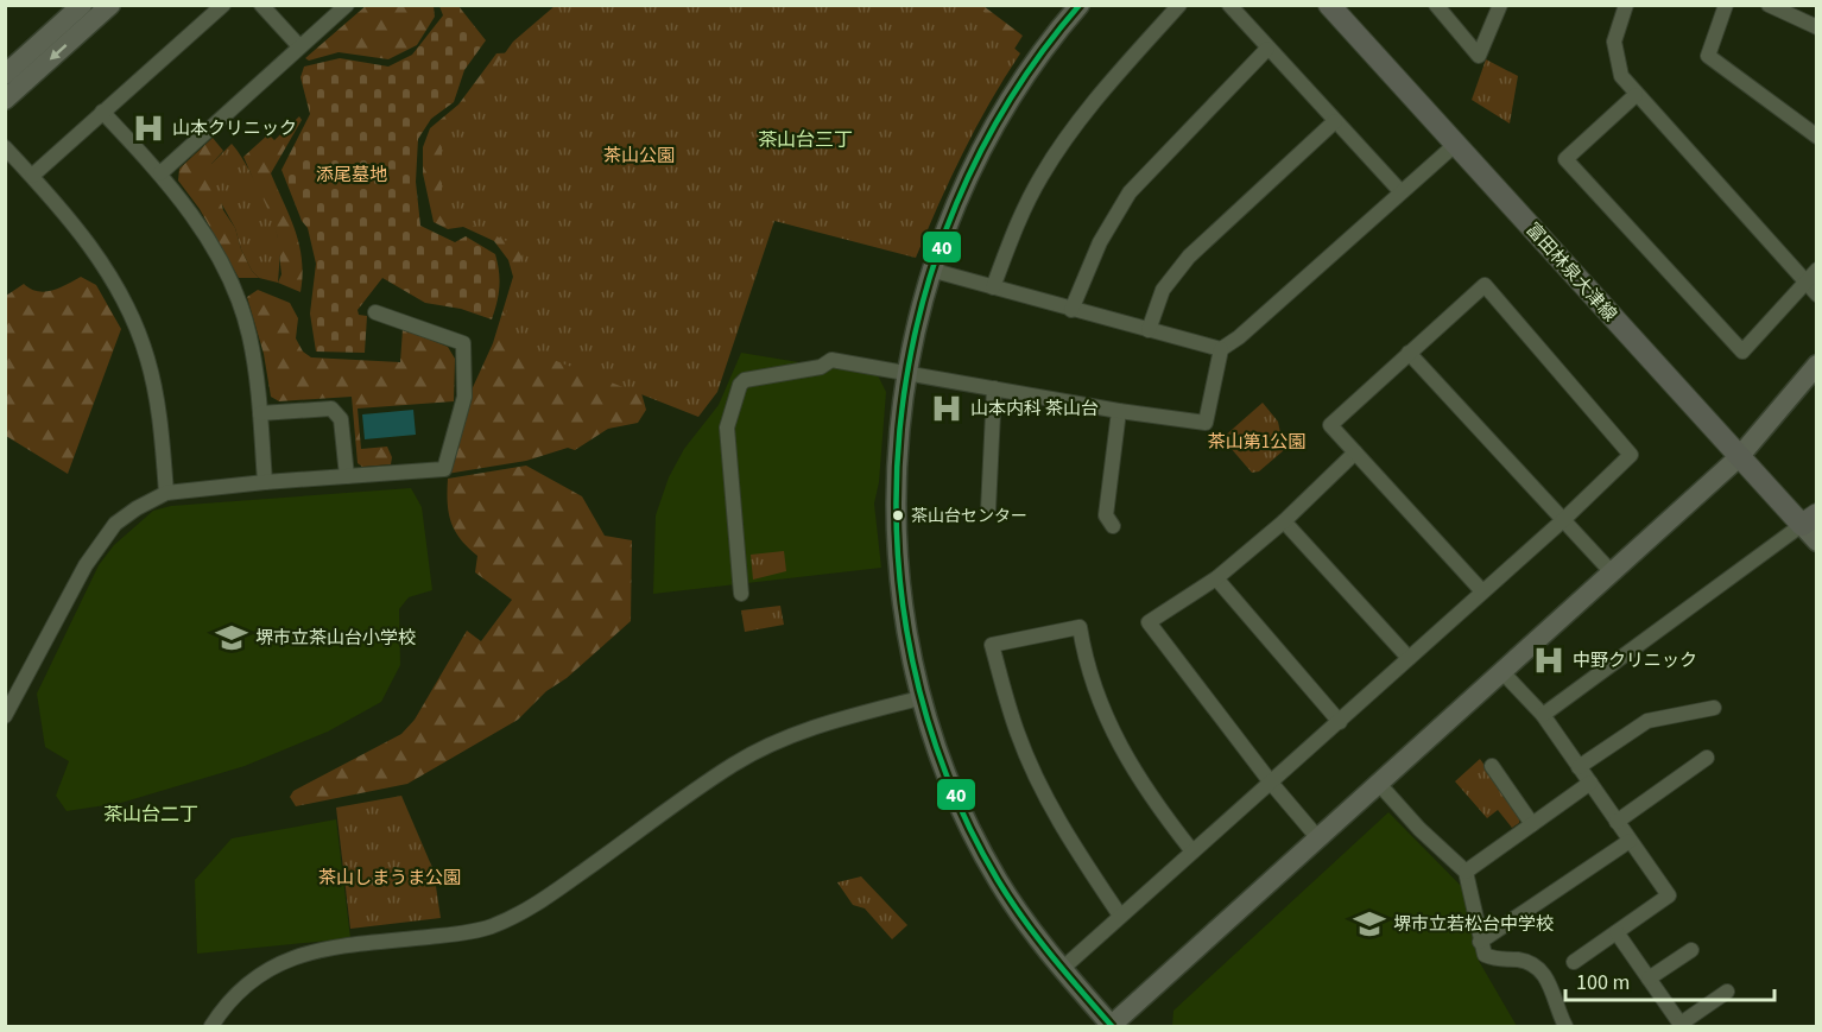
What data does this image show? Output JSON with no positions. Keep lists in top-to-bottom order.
{
  "streets": {
    "main road": ["富田林泉大津線"]
  },
  "districts": ["茶山台三丁", "茶山台二丁"],
  "parks": [
    "茶山公園",
    "添尾墓地",
    "茶山第1公園",
    "茶山しまうま公園"
  ],
  "places": {
    "hospital": ["山本クリニック", "山本内科 茶山台", "中野クリニック"],
    "other": ["茶山台センター"],
    "school or university": ["堺市立茶山台小学校", "堺市立若松台中学校"]
  },
  "lines": ["transit line 40"],
  "scale_bar": "100 m"
}
